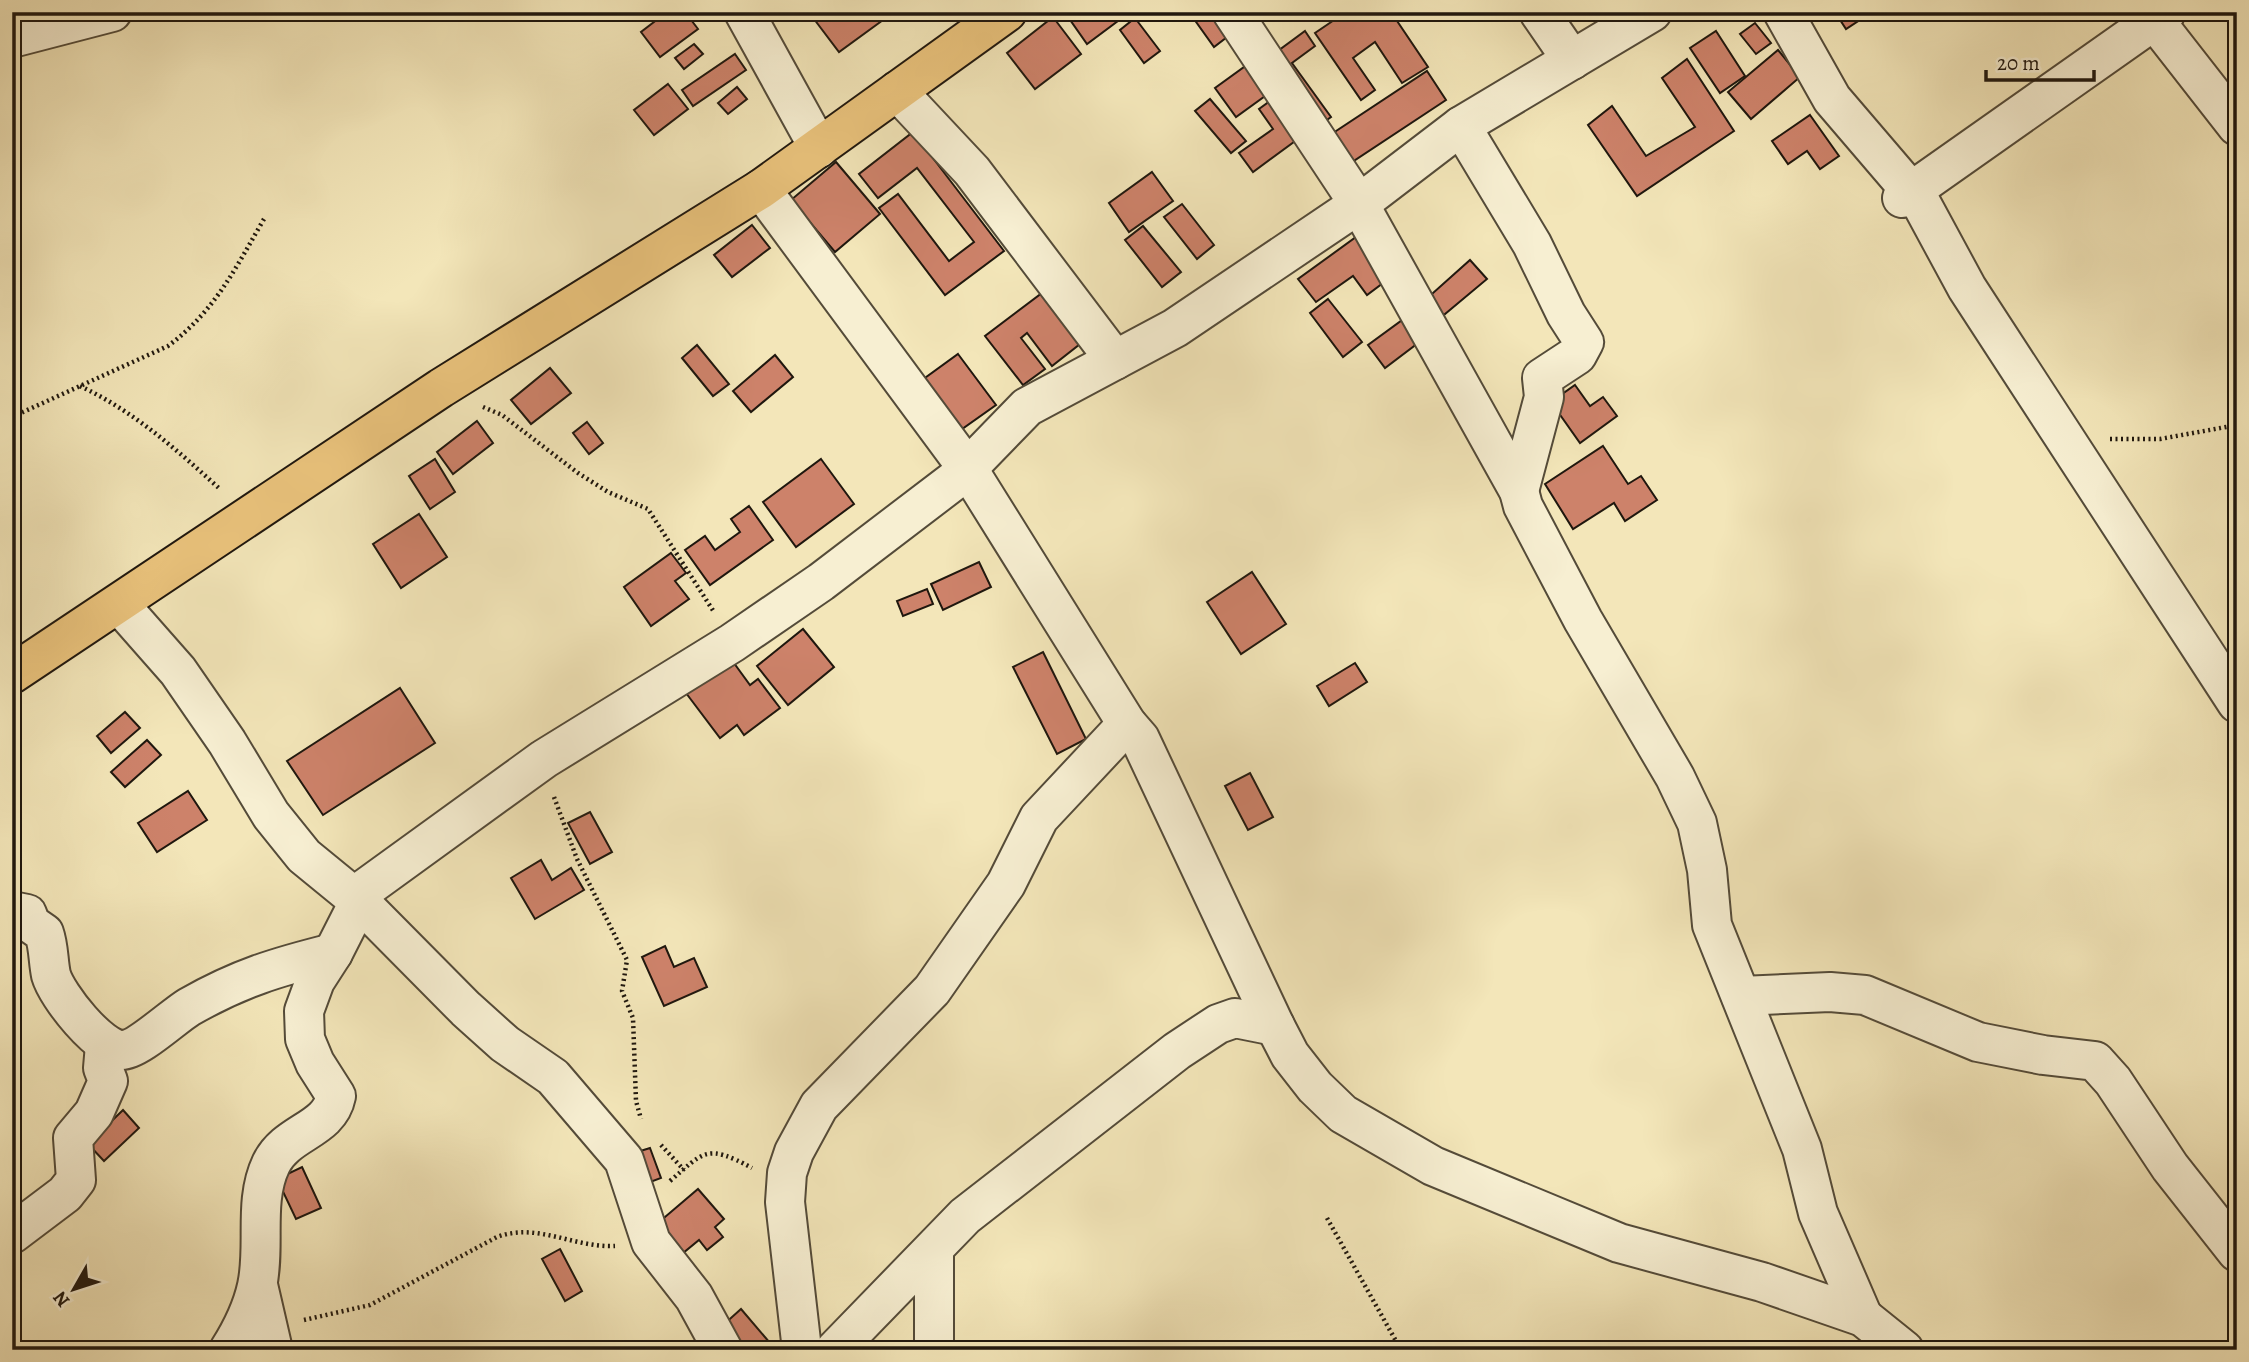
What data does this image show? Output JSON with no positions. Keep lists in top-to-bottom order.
{
  "scale_bar": "20 m",
  "north": "bottom left"
}
